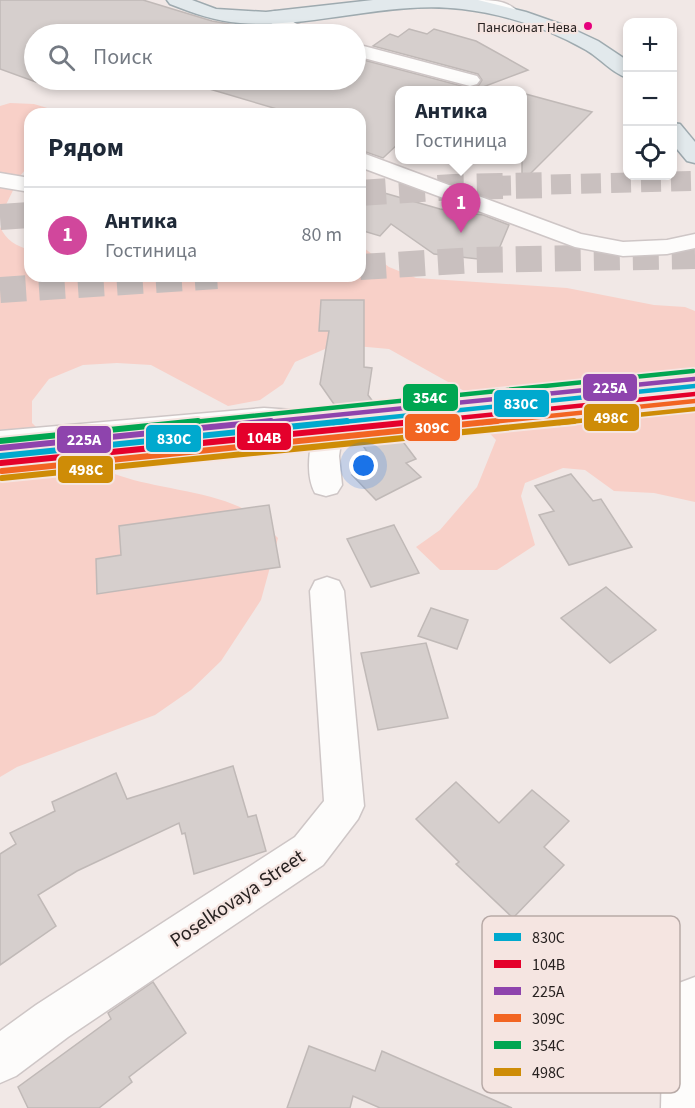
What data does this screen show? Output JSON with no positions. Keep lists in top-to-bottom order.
{
  "streets": {
    "street": ["Poselkovaya Street"]
  },
  "places": ["Пансионат Нева"],
  "lines": [
    "transit line 354С",
    "transit line 225А",
    "transit line 830С",
    "transit line 104В",
    "transit line 309С",
    "transit line 498С"
  ],
  "legend": [
    "830С",
    "104В",
    "225А",
    "309С",
    "354С",
    "498С"
  ],
  "page": {
    "map_buttons": ["+", "−"],
    "search": "Поиск",
    "popup": ["Антика", "Гостиница"],
    "heading": "Рядом",
    "pins": "1",
    "list": [
      {
        "mark": "1",
        "name": "Антика",
        "note": "Гостиница",
        "value": "80 m"
      }
    ]
  }
}
